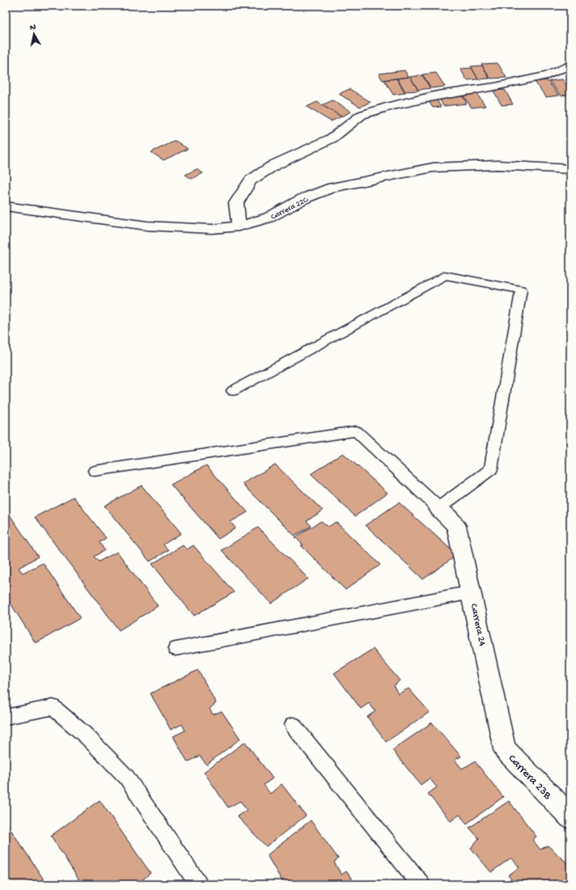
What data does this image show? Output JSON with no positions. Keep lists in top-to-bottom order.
{
  "streets": {
    "street": ["Carrera 22C", "Carrera 24", "Carrera 23B"]
  },
  "crossings": [
    ["Carrera 24", "Carrera 23B"]
  ],
  "north": "top"
}
